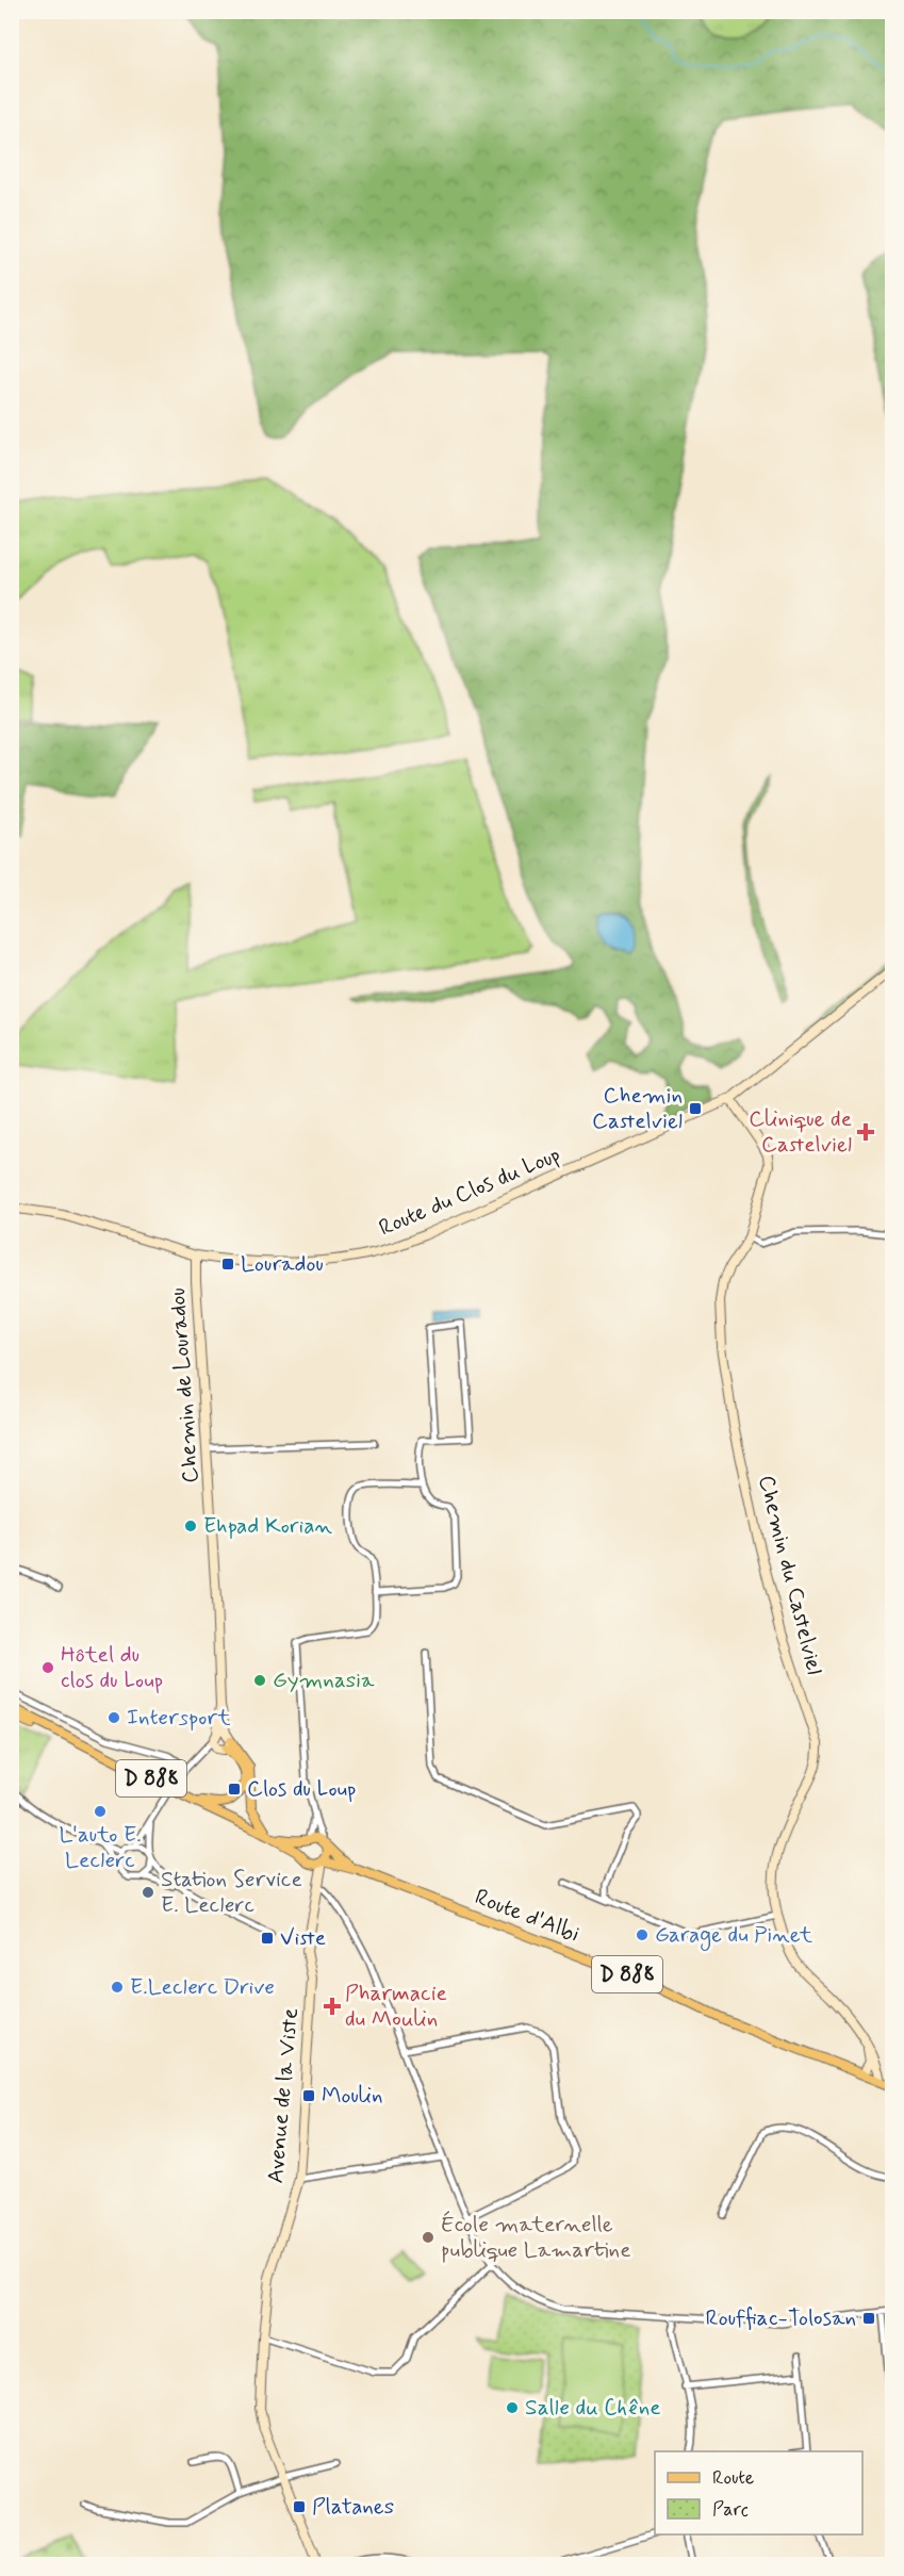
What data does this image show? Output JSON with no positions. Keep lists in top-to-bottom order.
{
  "streets": {
    "main road": ["D 888", "Route d'Albi"],
    "street": [
      "Route du Clos du Loup",
      "Chemin de Louradou",
      "Chemin du Castelviel",
      "Avenue de la Viste"
    ]
  },
  "crossings": [
    ["Route du Clos du Loup", "Chemin de Louradou"],
    ["Route du Clos du Loup", "Chemin du Castelviel"],
    ["Chemin du Castelviel", "Route d'Albi"],
    ["D 888", "Route d'Albi"],
    ["D 888", "Avenue de la Viste"],
    ["Route d'Albi", "Avenue de la Viste"]
  ],
  "places": {
    "transit": [
      "Chemin Castelviel",
      "Louradou",
      "Clos du Loup",
      "Viste",
      "Moulin",
      "Rouffiac-Tolosan",
      "Platanes"
    ],
    "health": ["Clinique de Castelviel", "Pharmacie du Moulin"],
    "other": [
      "Ehpad Korian",
      "Hôtel du clos du Loup",
      "Gymnasia",
      "Intersport",
      "L'auto E. Leclerc",
      "Station Service E. Leclerc",
      "Garage du Pinet",
      "E.Leclerc Drive",
      "École maternelle publique Lamartine",
      "Salle du Chêne"
    ]
  },
  "legend": ["Route", "Parc"]
}
